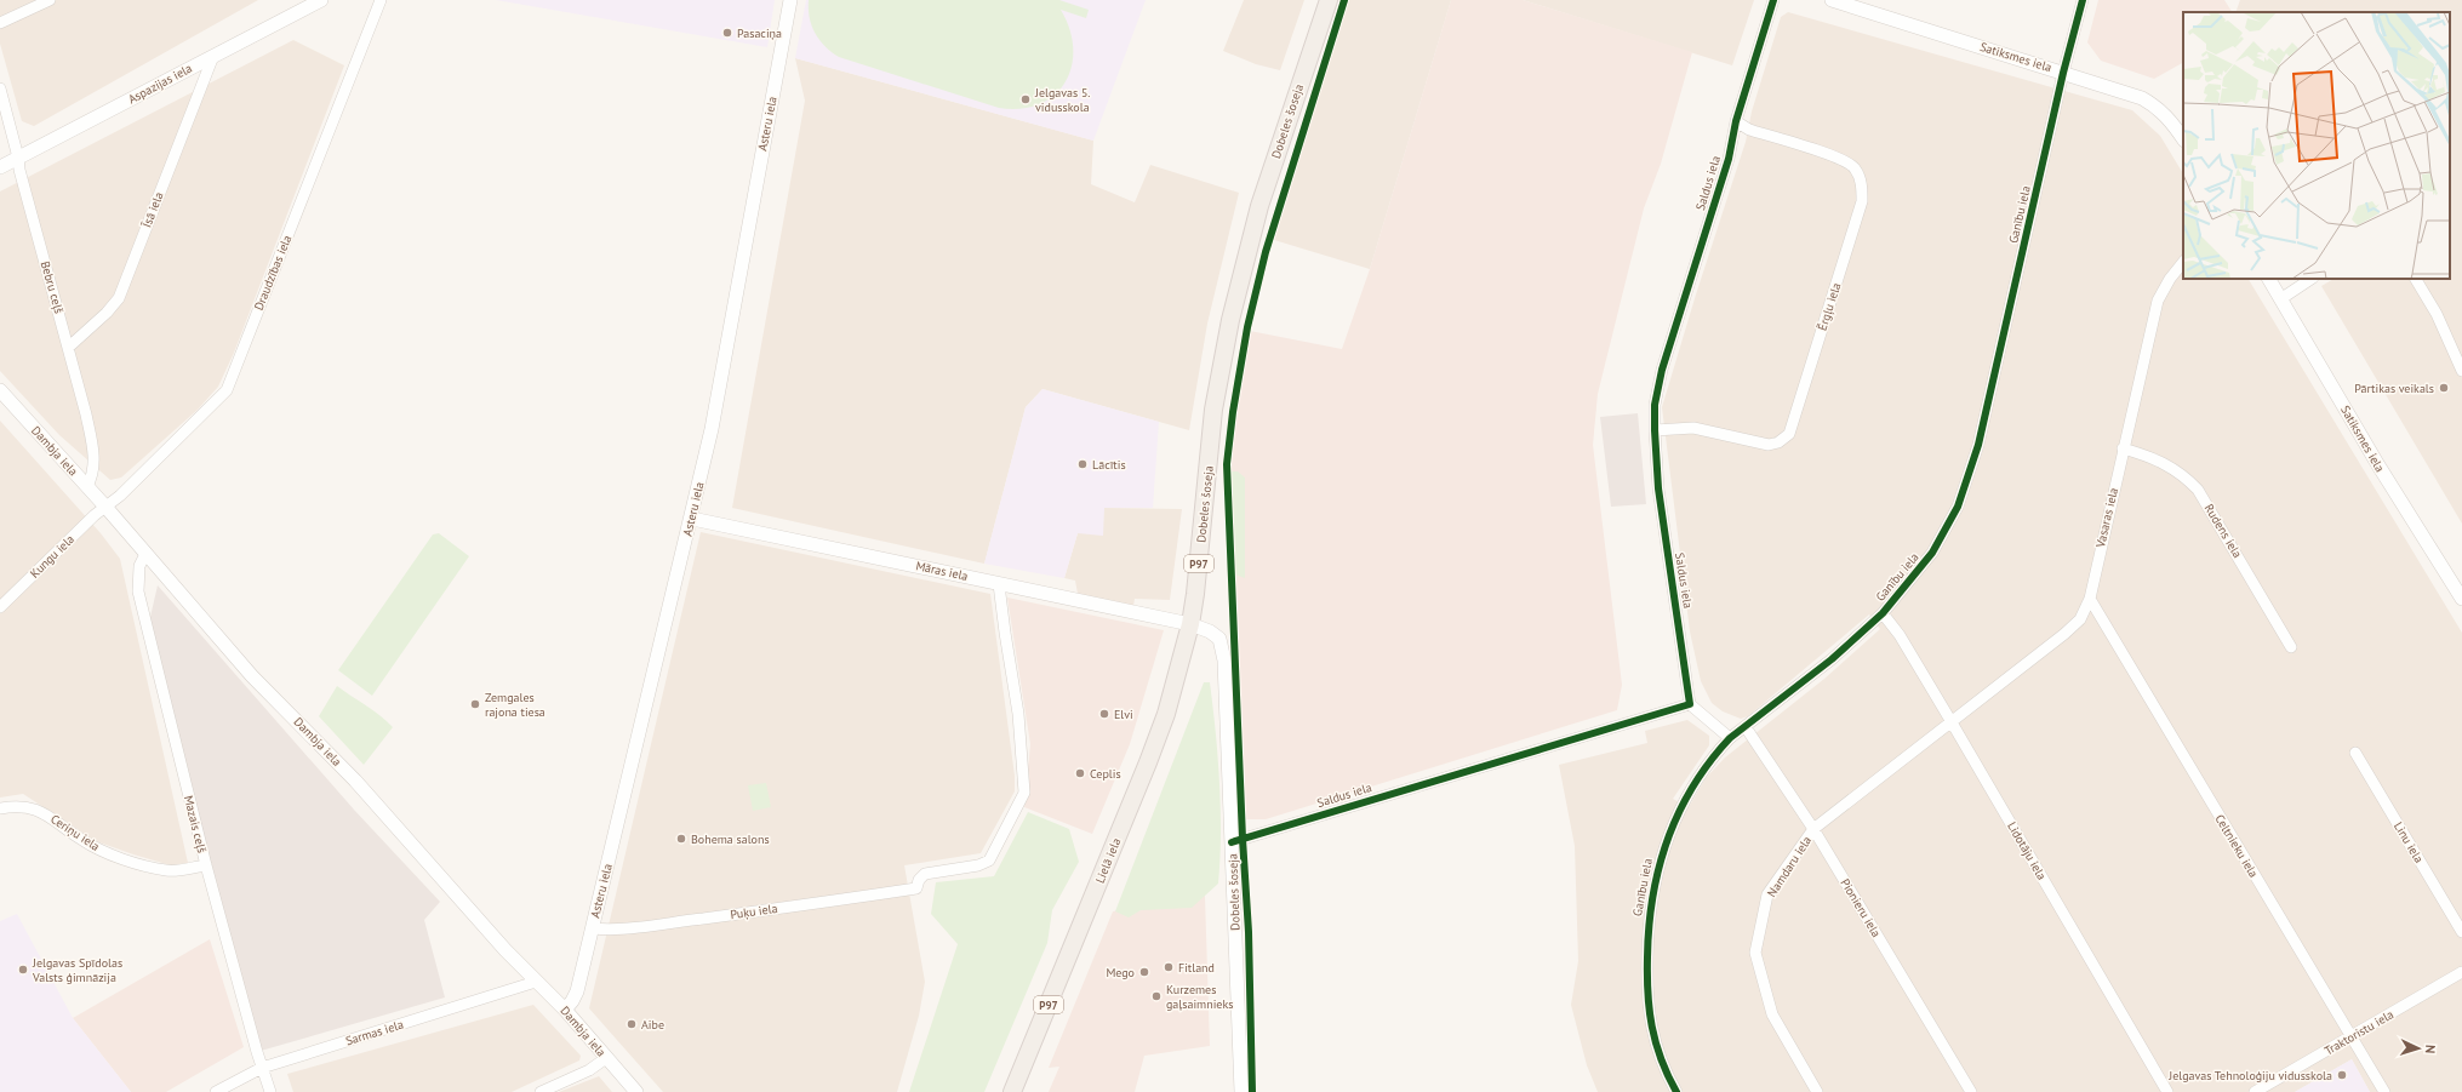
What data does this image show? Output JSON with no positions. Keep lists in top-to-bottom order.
{
  "streets": {
    "main road": ["Dobeles šoseja", "P97", "Lielā iela"],
    "street": [
      "Satiksmes iela",
      "Aspazijas iela",
      "Asteru iela",
      "Saldus iela",
      "Īsā iela",
      "Ganību iela",
      "Draudzības iela",
      "Bebru ceļš",
      "Ērgļu iela",
      "Dambja iela",
      "Vasaras iela",
      "Rudens iela",
      "Kungu iela",
      "Māras iela",
      "Mazais ceļš",
      "Ceriņu iela",
      "Linu iela",
      "Celtnieku iela",
      "Lidotāju iela",
      "Namdaru iela",
      "Pionieru iela",
      "Puķu iela",
      "Sarmas iela",
      "Traktoristu iela"
    ]
  },
  "crossings": [
    ["Satiksmes iela", "Ganību iela"],
    ["Aspazijas iela", "Īsā iela"],
    ["Aspazijas iela", "Bebru ceļš"],
    ["Dobeles šoseja", "Saldus iela"],
    ["Dobeles šoseja", "Māras iela"],
    ["Dobeles šoseja", "Lielā iela"],
    ["Asteru iela", "Dambja iela"],
    ["Asteru iela", "Māras iela"],
    ["Asteru iela", "Puķu iela"],
    ["Saldus iela", "Ērgļu iela"],
    ["Īsā iela", "Bebru ceļš"],
    ["Ganību iela", "Lidotāju iela"],
    ["Ganību iela", "Pionieru iela"],
    ["Draudzības iela", "Dambja iela"],
    ["Draudzības iela", "Kungu iela"],
    ["Bebru ceļš", "Dambja iela"],
    ["Dambja iela", "Kungu iela"],
    ["Dambja iela", "Mazais ceļš"],
    ["Dambja iela", "Sarmas iela"],
    ["Vasaras iela", "Rudens iela"],
    ["Vasaras iela", "Celtnieku iela"],
    ["Vasaras iela", "Lidotāju iela"],
    ["Vasaras iela", "Namdaru iela"],
    ["Māras iela", "Lielā iela"],
    ["Māras iela", "Puķu iela"],
    ["Mazais ceļš", "Ceriņu iela"],
    ["Mazais ceļš", "Sarmas iela"],
    ["Celtnieku iela", "Traktoristu iela"],
    ["Lidotāju iela", "Namdaru iela"],
    ["Namdaru iela", "Pionieru iela"]
  ],
  "places": [
    "Pasaciņa",
    "Jelgavas 5. vidusskola",
    "Pārtikas veikals",
    "Lācītis",
    "Zemgales rajona tiesa",
    "Elvi",
    "Ceplis",
    "Bohema salons",
    "Fitland",
    "Jelgavas Spīdolas Valsts ģimnāzija",
    "Mego",
    "Kurzemes gaļsaimnieks",
    "Aibe",
    "Jelgavas Tehnoloģiju vidusskola"
  ],
  "north": "right"
}
